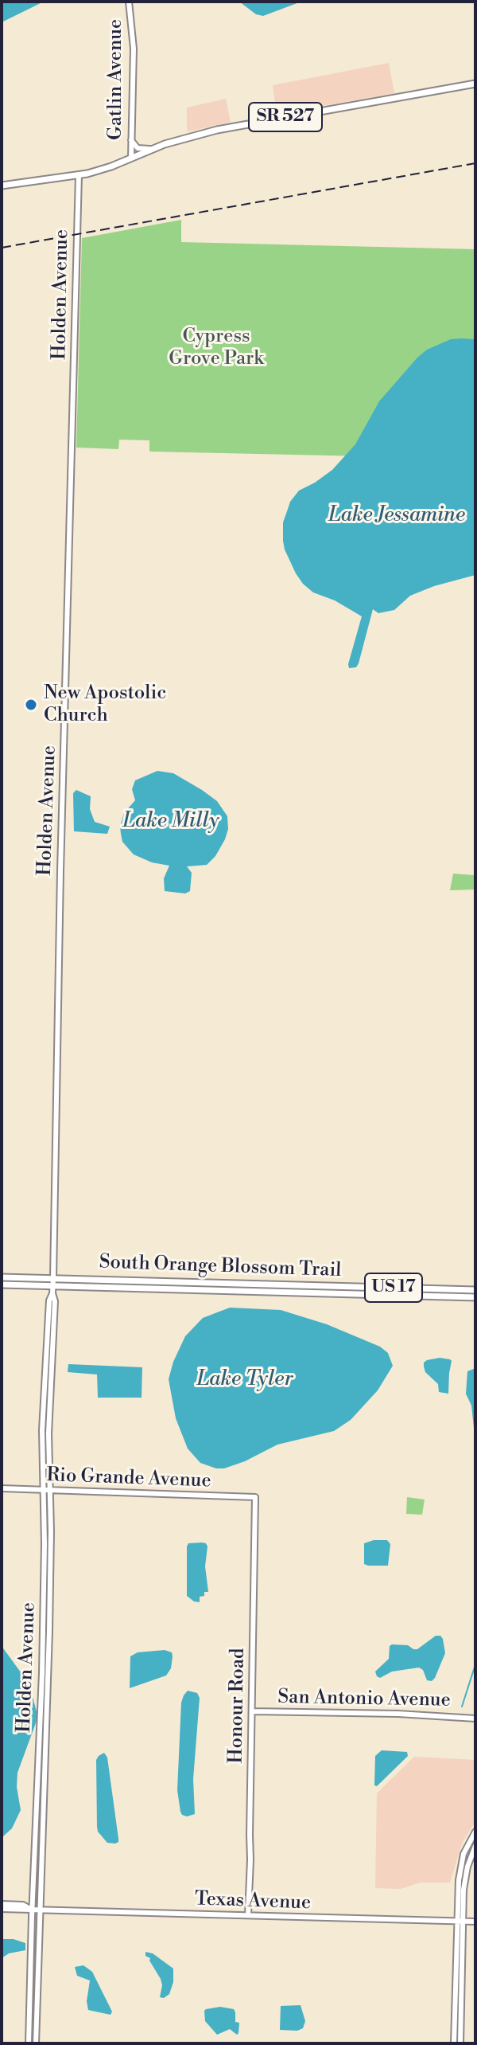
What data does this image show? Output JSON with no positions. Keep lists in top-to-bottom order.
{
  "streets": {
    "main road": ["SR 527", "South Orange Blossom Trail", "US 17"],
    "street": [
      "Gatlin Avenue",
      "Holden Avenue",
      "Rio Grande Avenue",
      "San Antonio Avenue",
      "Honour Road",
      "Texas Avenue"
    ]
  },
  "crossings": [
    ["Gatlin Avenue", "SR 527"],
    ["SR 527", "Holden Avenue"],
    ["Holden Avenue", "South Orange Blossom Trail"],
    ["Holden Avenue", "Rio Grande Avenue"],
    ["Holden Avenue", "Texas Avenue"],
    ["Rio Grande Avenue", "Honour Road"],
    ["San Antonio Avenue", "Honour Road"],
    ["Honour Road", "Texas Avenue"]
  ],
  "water": ["Lake Jessamine", "Lake Milly", "Lake Tyler"],
  "parks": ["Cypress Grove Park"],
  "places": ["New Apostolic Church"]
}
